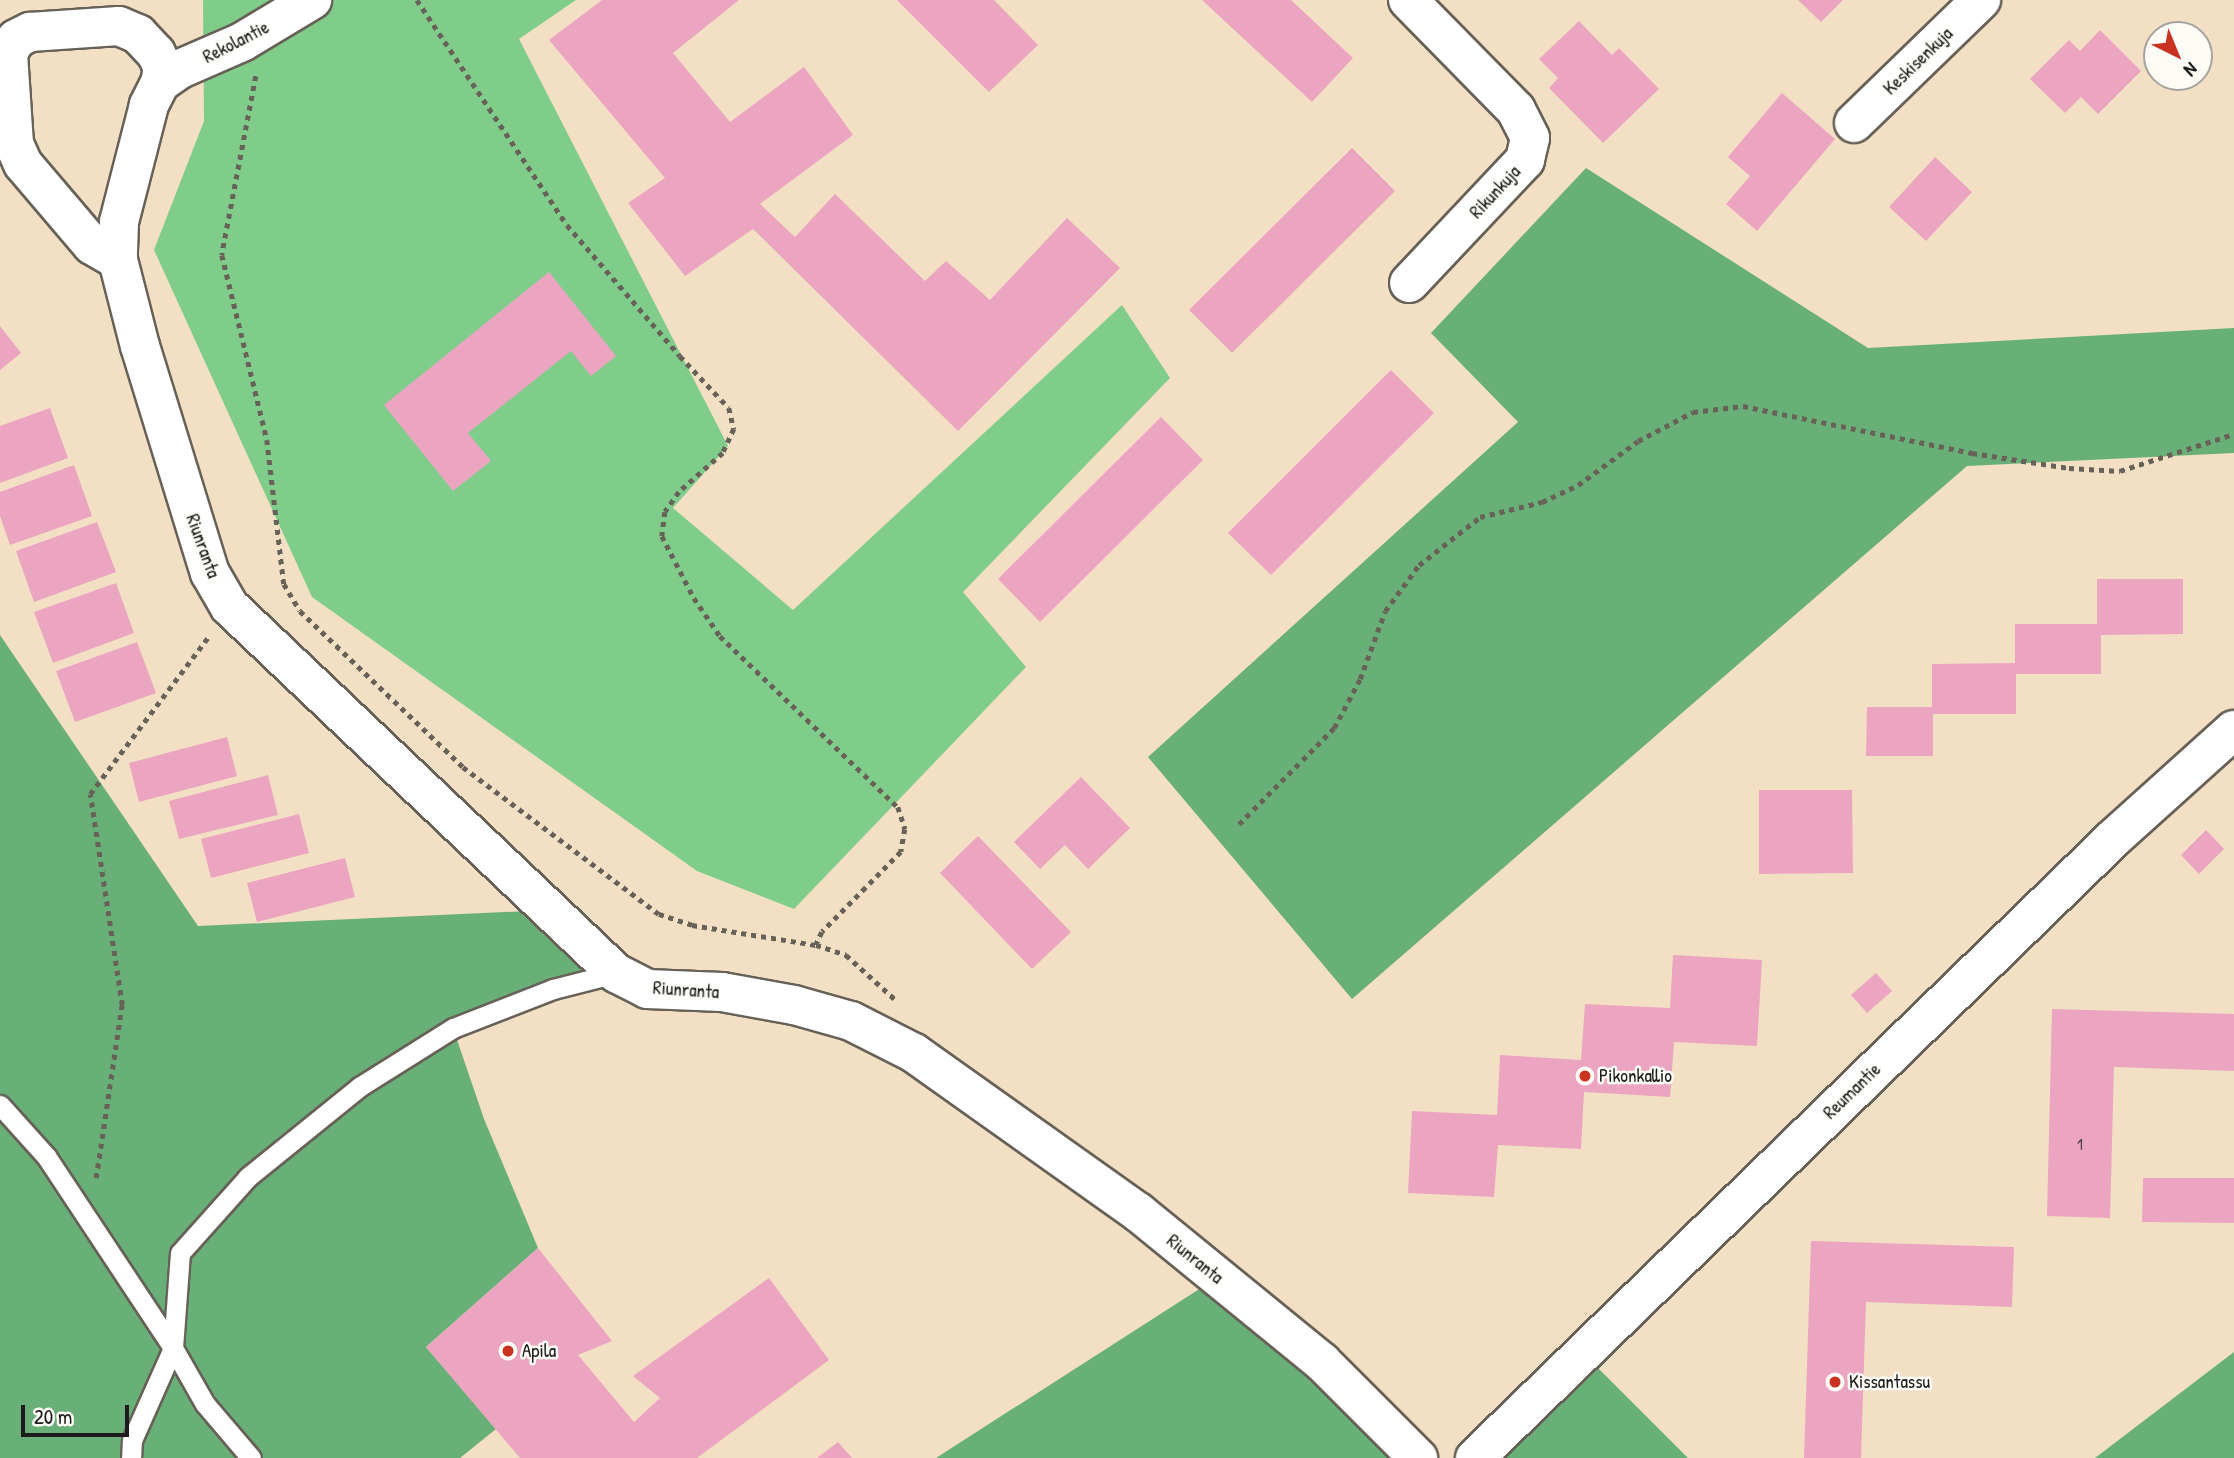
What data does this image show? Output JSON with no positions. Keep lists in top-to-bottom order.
{
  "streets": {
    "street": [
      "Rekolantie",
      "Keskisenkuja",
      "Rikunkuja",
      "Riunranta",
      "Reumantie"
    ]
  },
  "crossings": [
    ["Rekolantie", "Riunranta"]
  ],
  "places": ["Pikonkallio", "Apila", "Kissantassu"],
  "house_numbers": ["1"],
  "scale_bar": "20 m",
  "north": "bottom right"
}
